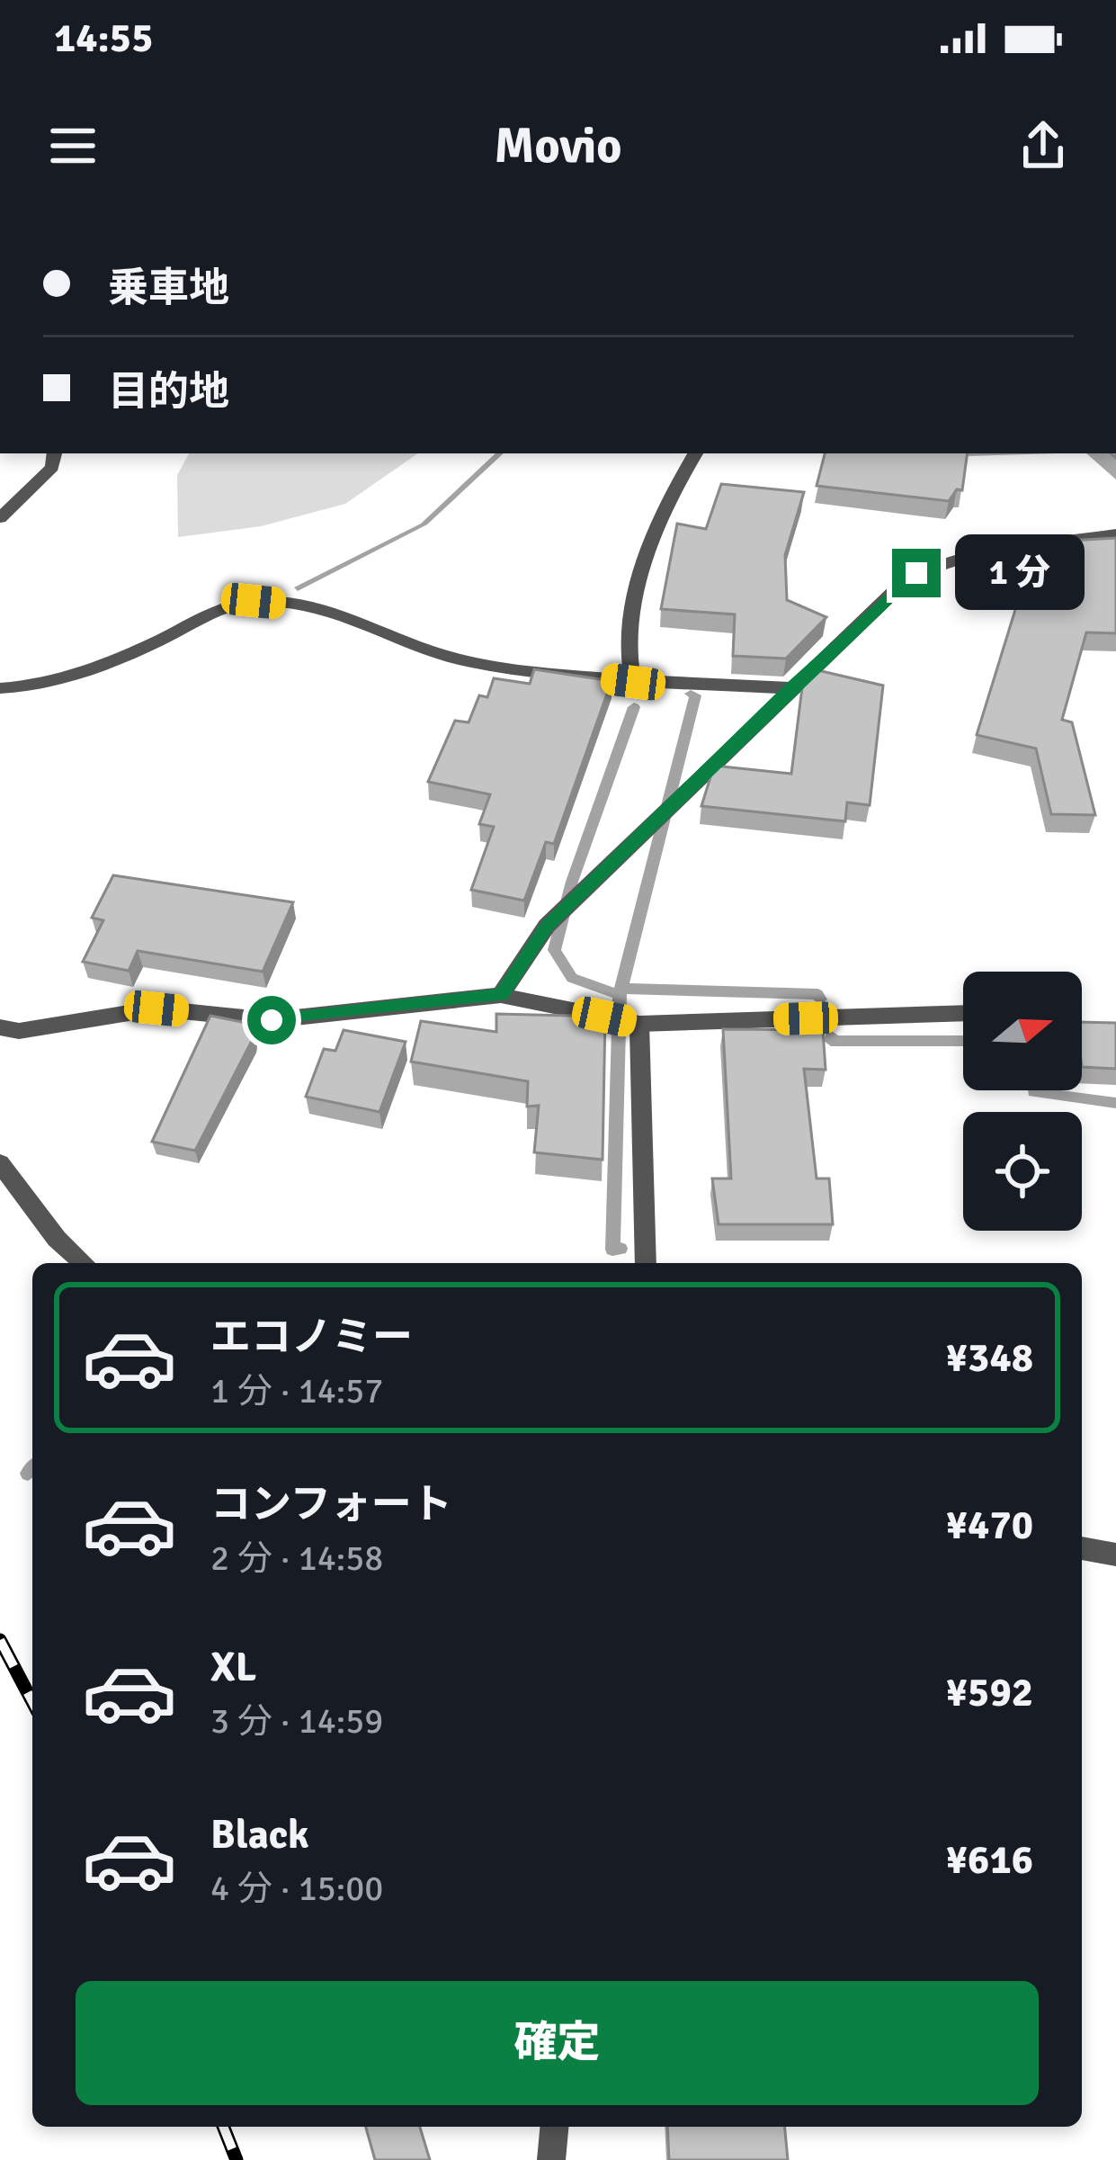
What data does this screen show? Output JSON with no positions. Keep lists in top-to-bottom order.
{
  "north": "right",
  "page": {
    "status": "14:55",
    "header": "Movio",
    "banner": ["乗車地", "目的地"],
    "bubble": "1 分",
    "list": [
      {
        "name": "エコノミー",
        "note": "1 分 · 14:57",
        "value": "¥348"
      },
      {
        "name": "コンフォート",
        "note": "2 分 · 14:58",
        "value": "¥470"
      },
      {
        "name": "XL",
        "note": "3 分 · 14:59",
        "value": "¥592"
      },
      {
        "name": "Black",
        "note": "4 分 · 15:00",
        "value": "¥616"
      }
    ],
    "buttons": "確定"
  }
}
